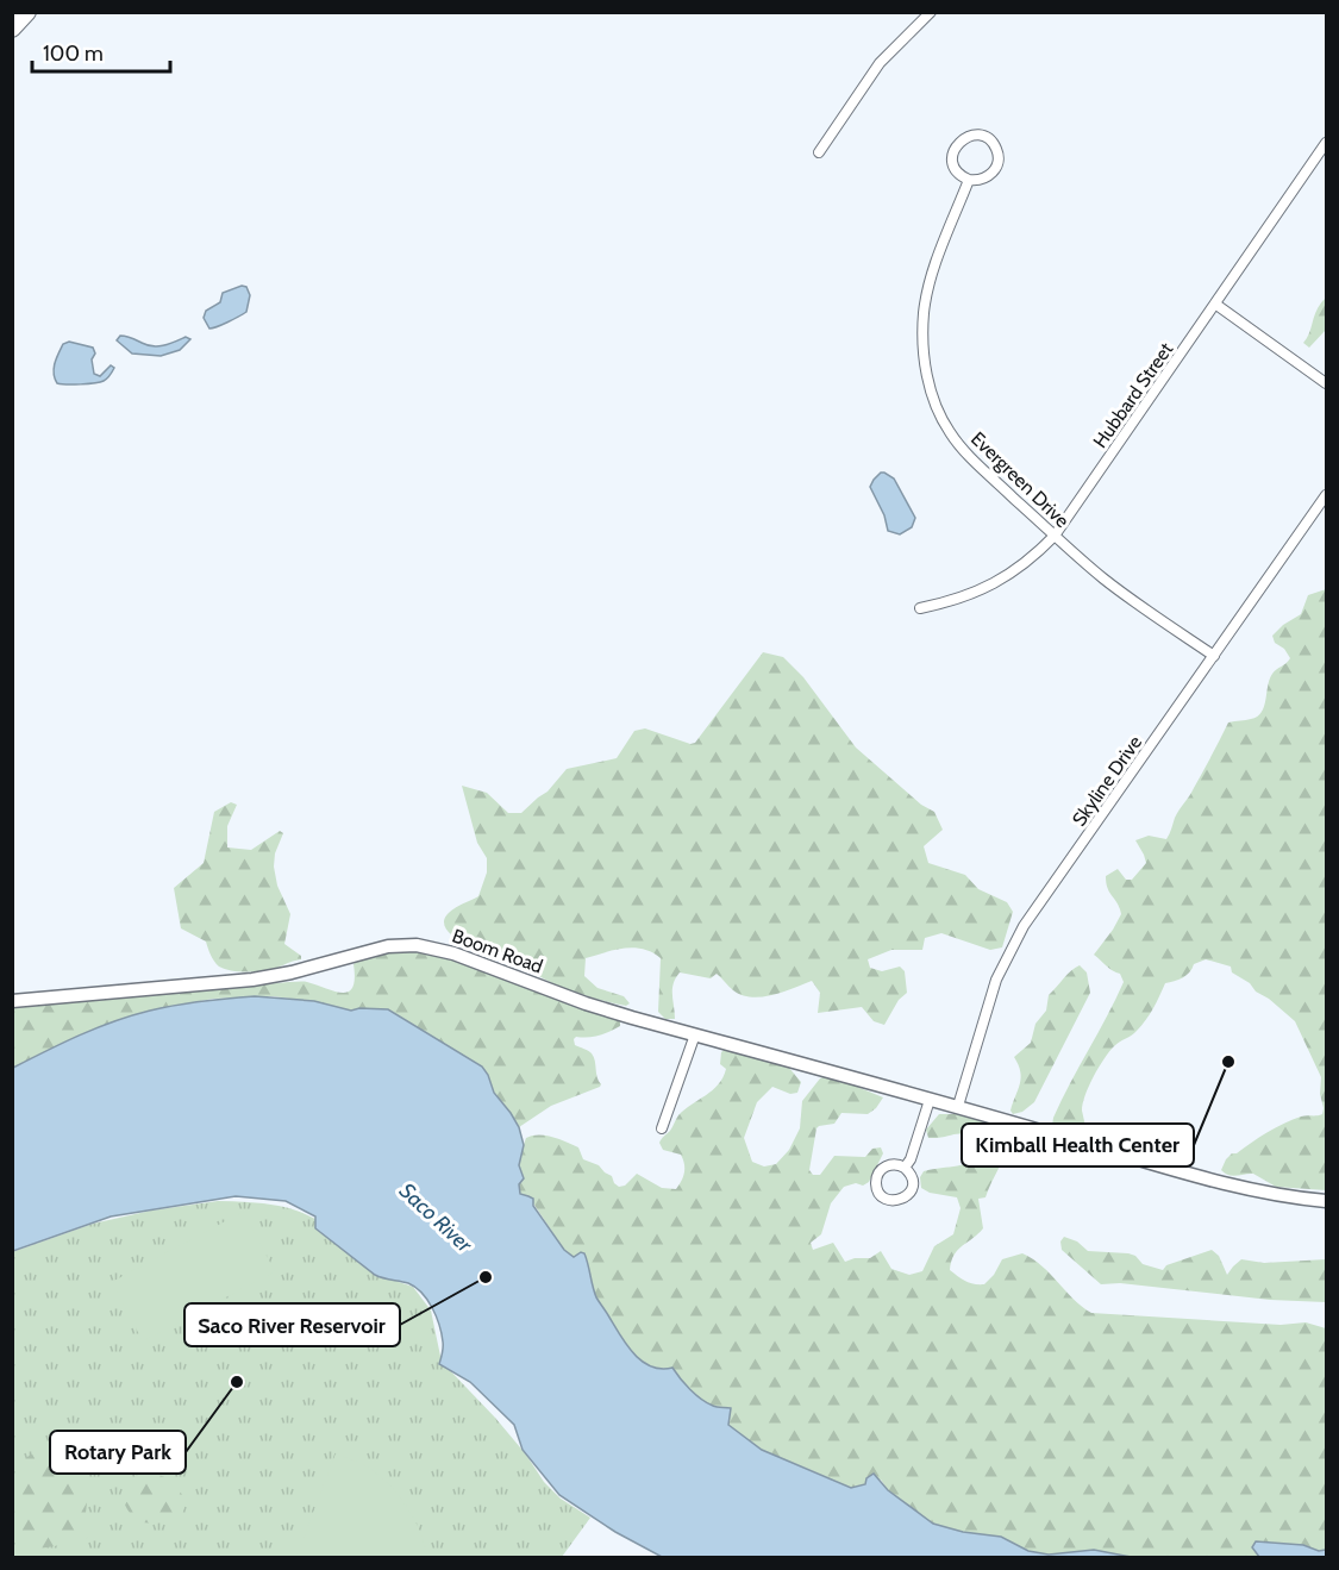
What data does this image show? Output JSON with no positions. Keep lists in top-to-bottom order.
{
  "streets": {
    "street": [
      "Hubbard Street",
      "Evergreen Drive",
      "Skyline Drive",
      "Boom Road"
    ]
  },
  "crossings": [
    ["Hubbard Street", "Evergreen Drive"],
    ["Evergreen Drive", "Skyline Drive"],
    ["Skyline Drive", "Boom Road"]
  ],
  "water": ["Saco River"],
  "places": ["Kimball Health Center", "Saco River Reservoir", "Rotary Park"],
  "scale_bar": "100 m"
}
